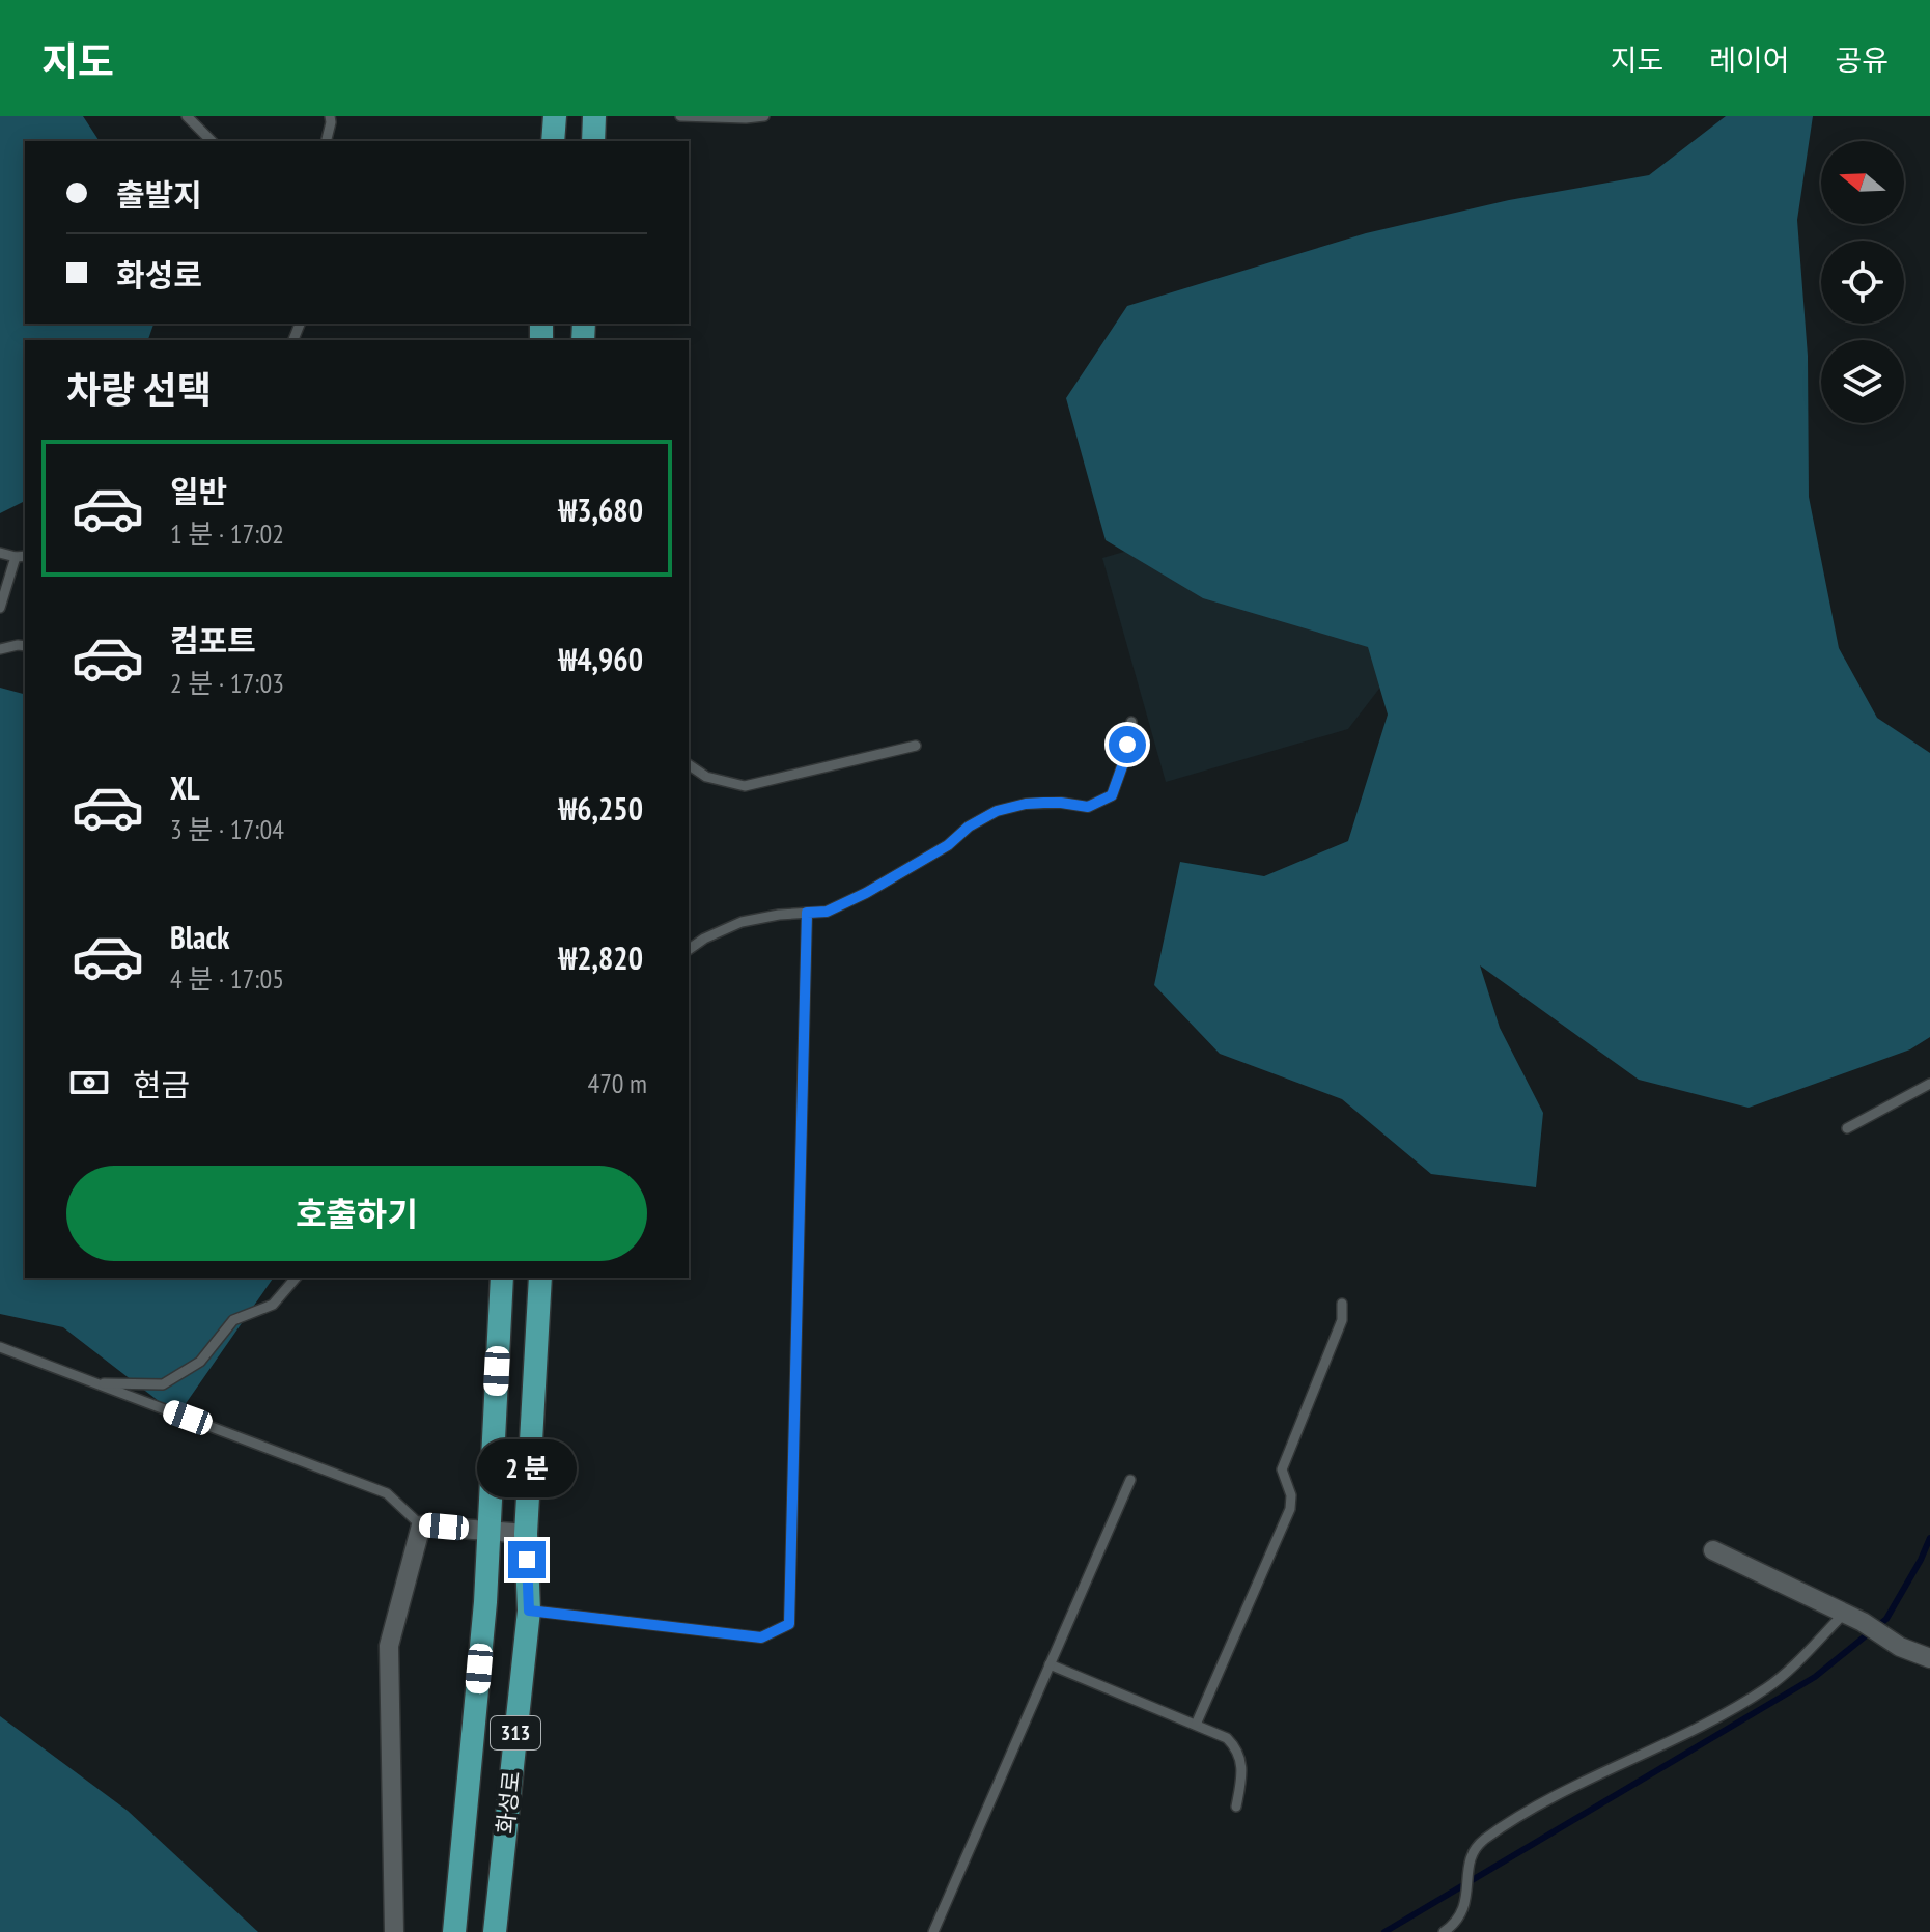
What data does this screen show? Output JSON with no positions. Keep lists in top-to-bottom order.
{
  "streets": {
    "main road": ["313", "화성로"]
  },
  "north": "left",
  "page": {
    "header": "지도",
    "nav": ["지도", "레이어", "공유"],
    "banner": ["출발지", "화성로"],
    "heading": "차량 선택",
    "list": [
      {
        "name": "일반",
        "note": "1 분 · 17:02",
        "value": "₩3,680"
      },
      {
        "name": "컴포트",
        "note": "2 분 · 17:03",
        "value": "₩4,960"
      },
      {
        "name": "XL",
        "note": "3 분 · 17:04",
        "value": "₩6,250"
      },
      {
        "name": "Black",
        "note": "4 분 · 17:05",
        "value": "₩2,820"
      }
    ],
    "pay": ["현금", "470 m"],
    "buttons": "호출하기",
    "bubble": "2 분"
  }
}
